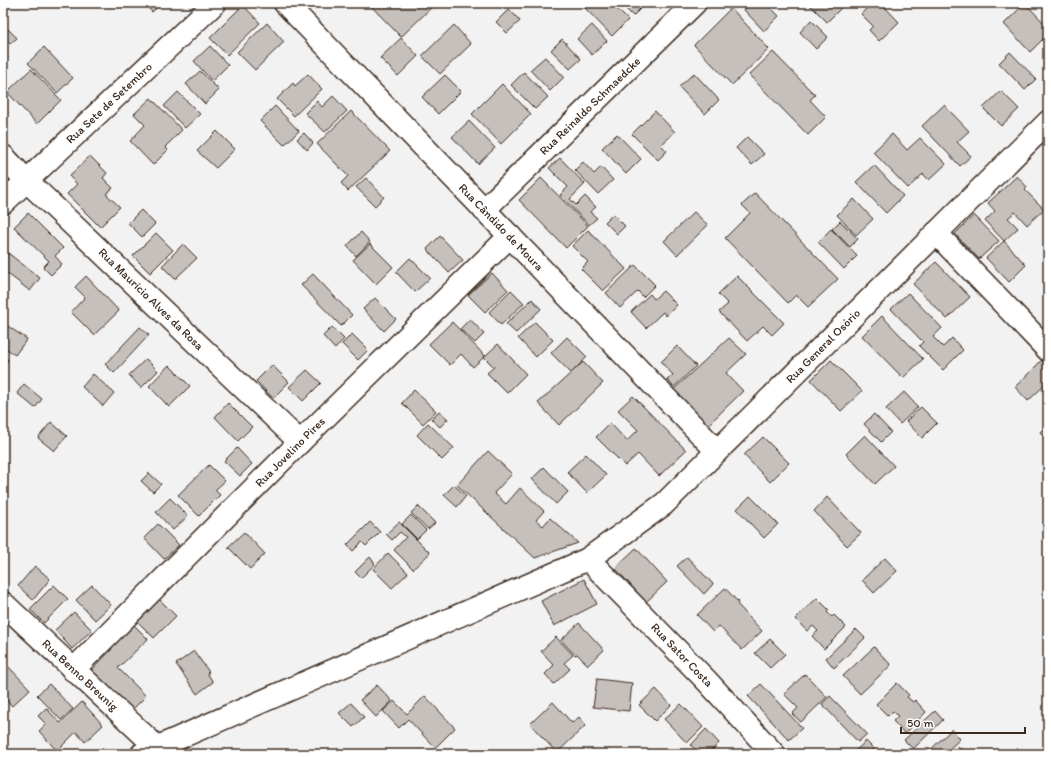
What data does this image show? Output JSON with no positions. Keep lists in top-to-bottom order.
{
  "streets": {
    "street": [
      "Rua Sete de Setembro",
      "Rua Reinaldo Schmaedcke",
      "Rua Cândido de Moura",
      "Rua Maurício Alves da Rosa",
      "Rua General Osório",
      "Rua Jovelino Pires",
      "Rua Sator Costa",
      "Rua Benno Breunig"
    ]
  },
  "crossings": [
    ["Rua Sete de Setembro", "Rua Maurício Alves da Rosa"],
    ["Rua Reinaldo Schmaedcke", "Rua Cândido de Moura"],
    ["Rua Cândido de Moura", "Rua General Osório"],
    ["Rua Cândido de Moura", "Rua Jovelino Pires"],
    ["Rua Maurício Alves da Rosa", "Rua Jovelino Pires"],
    ["Rua General Osório", "Rua Sator Costa"],
    ["Rua General Osório", "Rua Benno Breunig"],
    ["Rua Jovelino Pires", "Rua Benno Breunig"]
  ],
  "scale_bar": "50 m"
}
